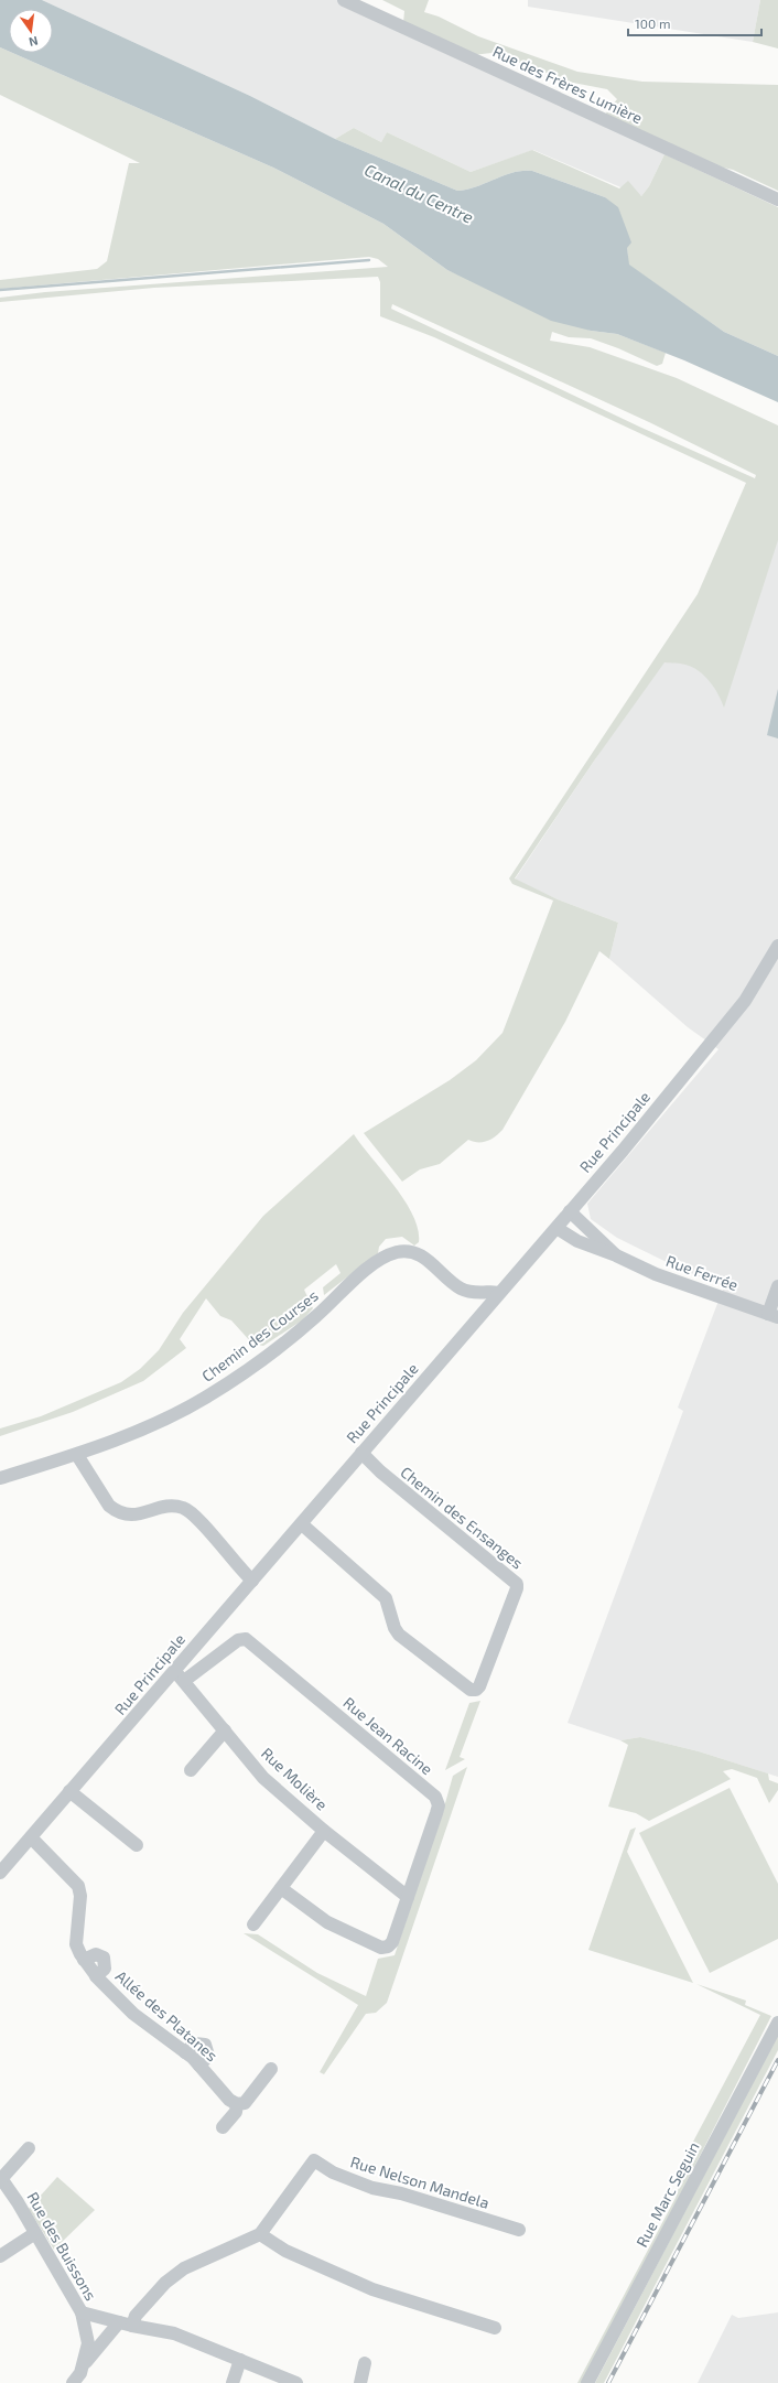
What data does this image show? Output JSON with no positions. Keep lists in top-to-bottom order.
{
  "streets": {
    "street": [
      "Rue des Frères Lumière",
      "Rue Principale",
      "Rue Ferrée",
      "Chemin des Courses",
      "Chemin des Ensanges",
      "Rue Jean Racine",
      "Rue Molière",
      "Allée des Platanes",
      "Rue Nelson Mandela",
      "Rue Marc Seguin",
      "Rue des Buissons"
    ]
  },
  "crossings": [
    ["Rue Principale", "Rue Ferrée"],
    ["Rue Principale", "Chemin des Courses"],
    ["Rue Principale", "Chemin des Ensanges"],
    ["Rue Principale", "Rue Molière"],
    ["Rue Principale", "Allée des Platanes"],
    ["Rue Jean Racine", "Rue Molière"]
  ],
  "water": ["Canal du Centre"],
  "scale_bar": "100 m",
  "north": "bottom"
}
